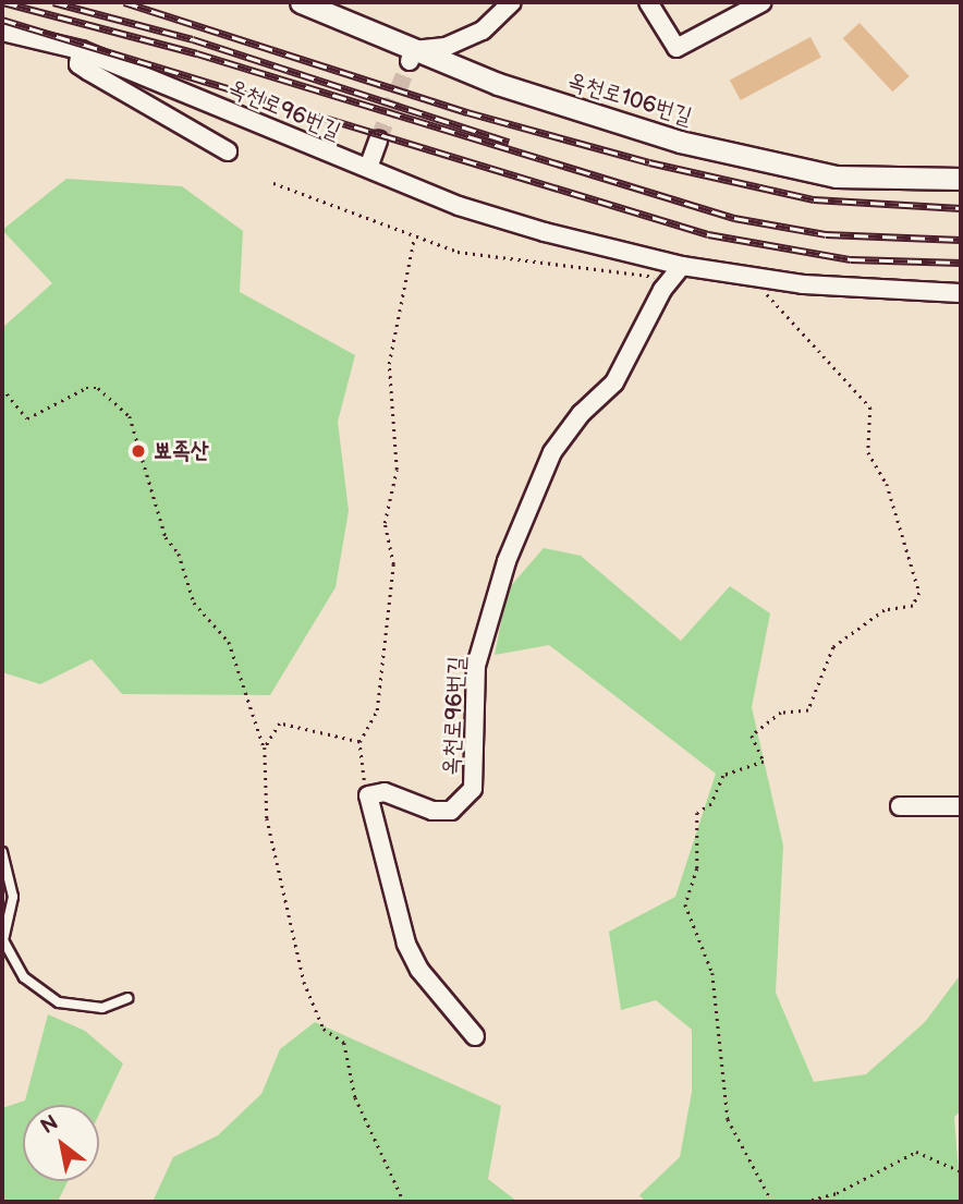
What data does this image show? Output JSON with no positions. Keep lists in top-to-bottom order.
{
  "streets": {
    "street": ["옥천로106번길", "옥천로96번길"]
  },
  "places": ["뾰족산"],
  "north": "top left"
}
